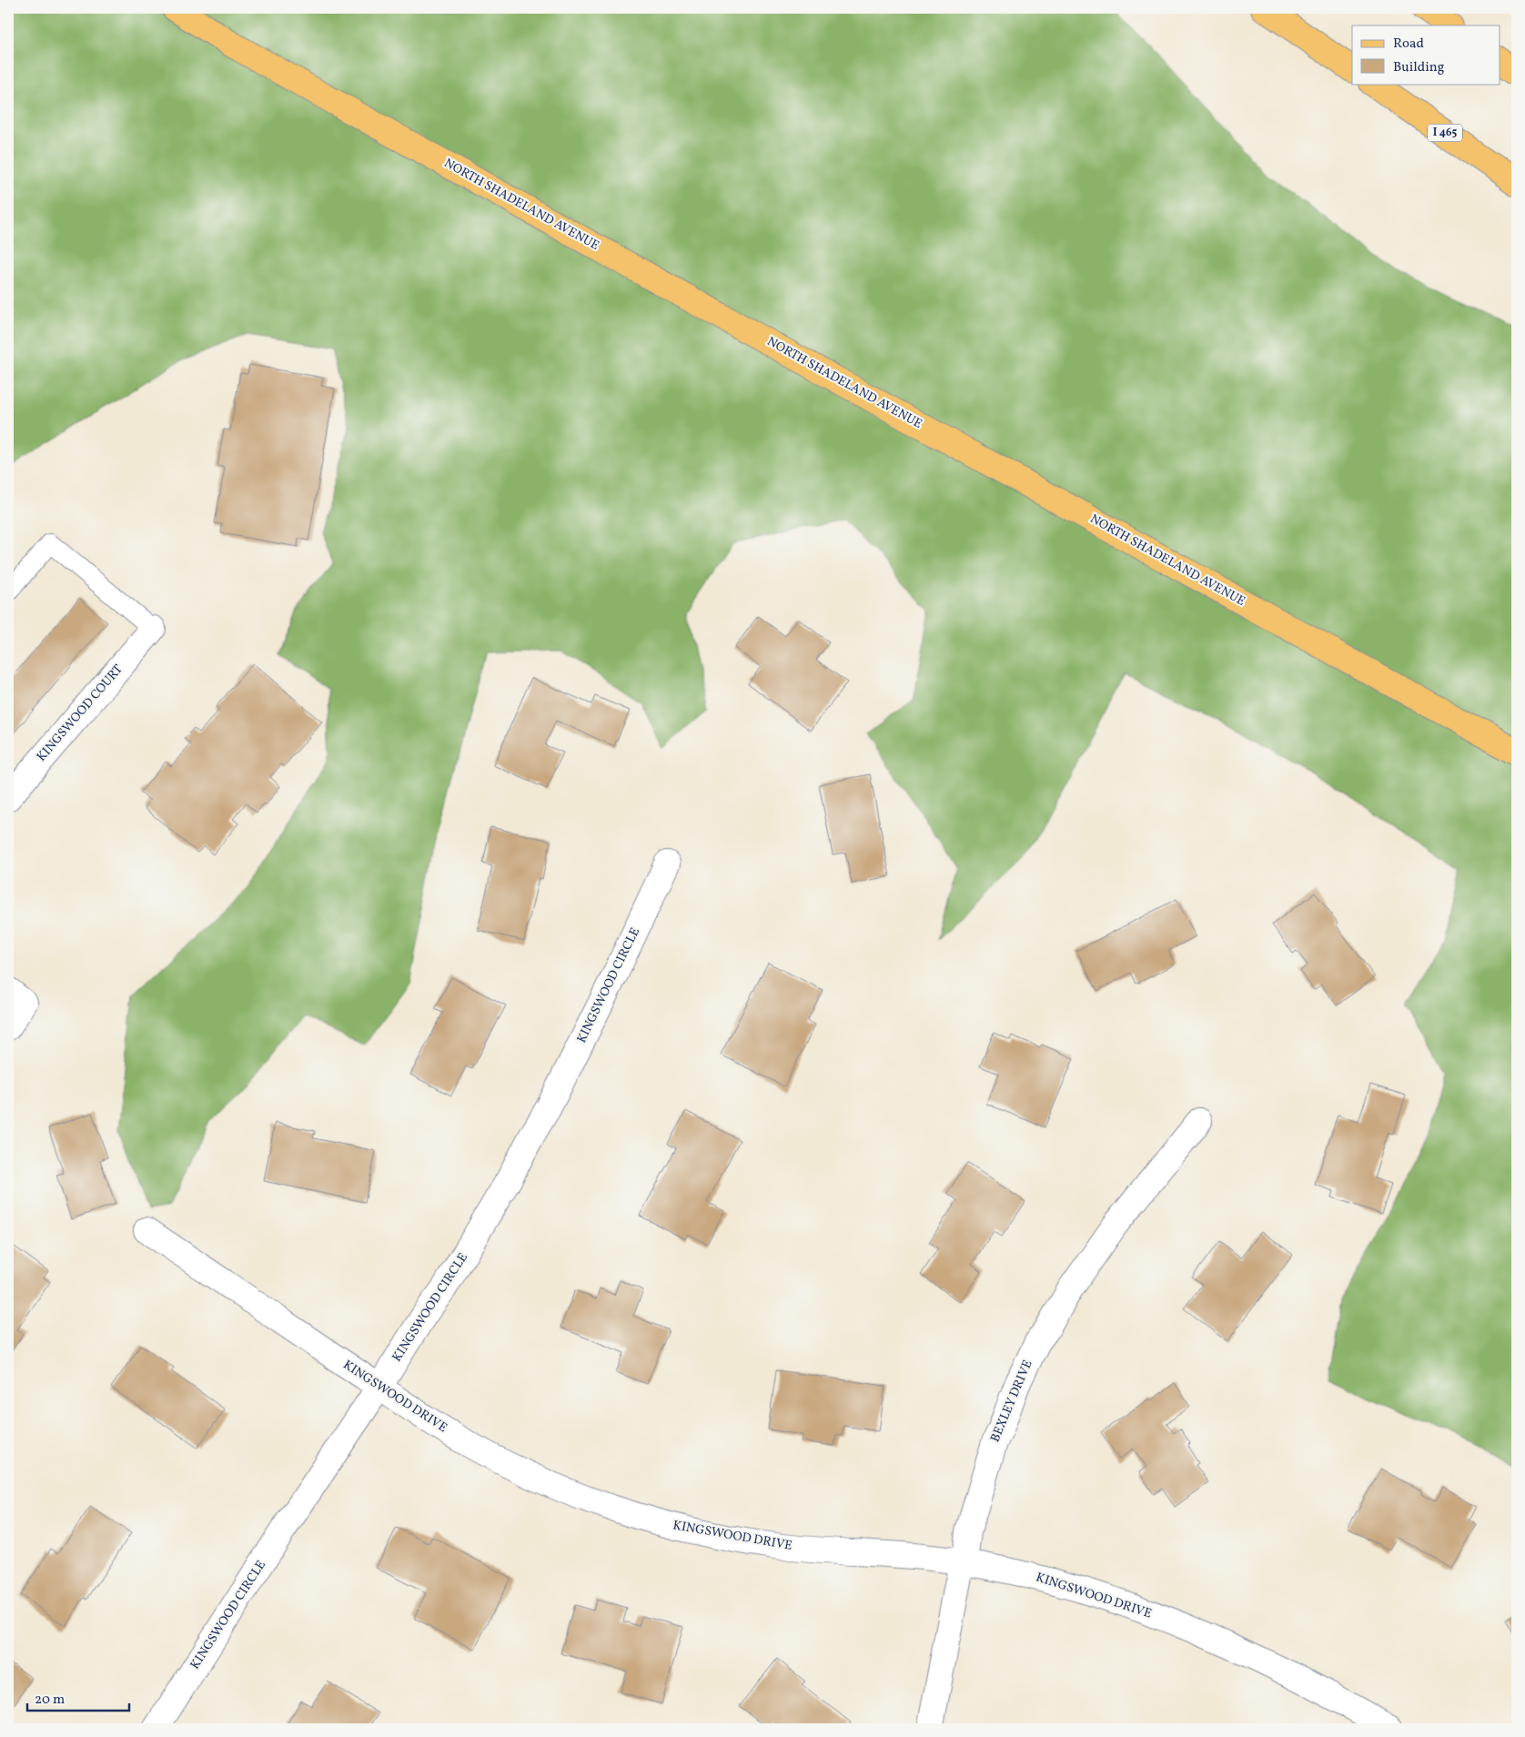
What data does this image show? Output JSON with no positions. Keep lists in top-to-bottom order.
{
  "streets": {
    "main road": ["I 465", "NORTH SHADELAND AVENUE"],
    "street": [
      "KINGSWOOD COURT",
      "KINGSWOOD CIRCLE",
      "KINGSWOOD DRIVE",
      "BEXLEY DRIVE"
    ]
  },
  "crossings": [
    ["KINGSWOOD CIRCLE", "KINGSWOOD DRIVE"],
    ["KINGSWOOD DRIVE", "BEXLEY DRIVE"]
  ],
  "legend": ["Road", "Building"],
  "scale_bar": "20 m"
}
